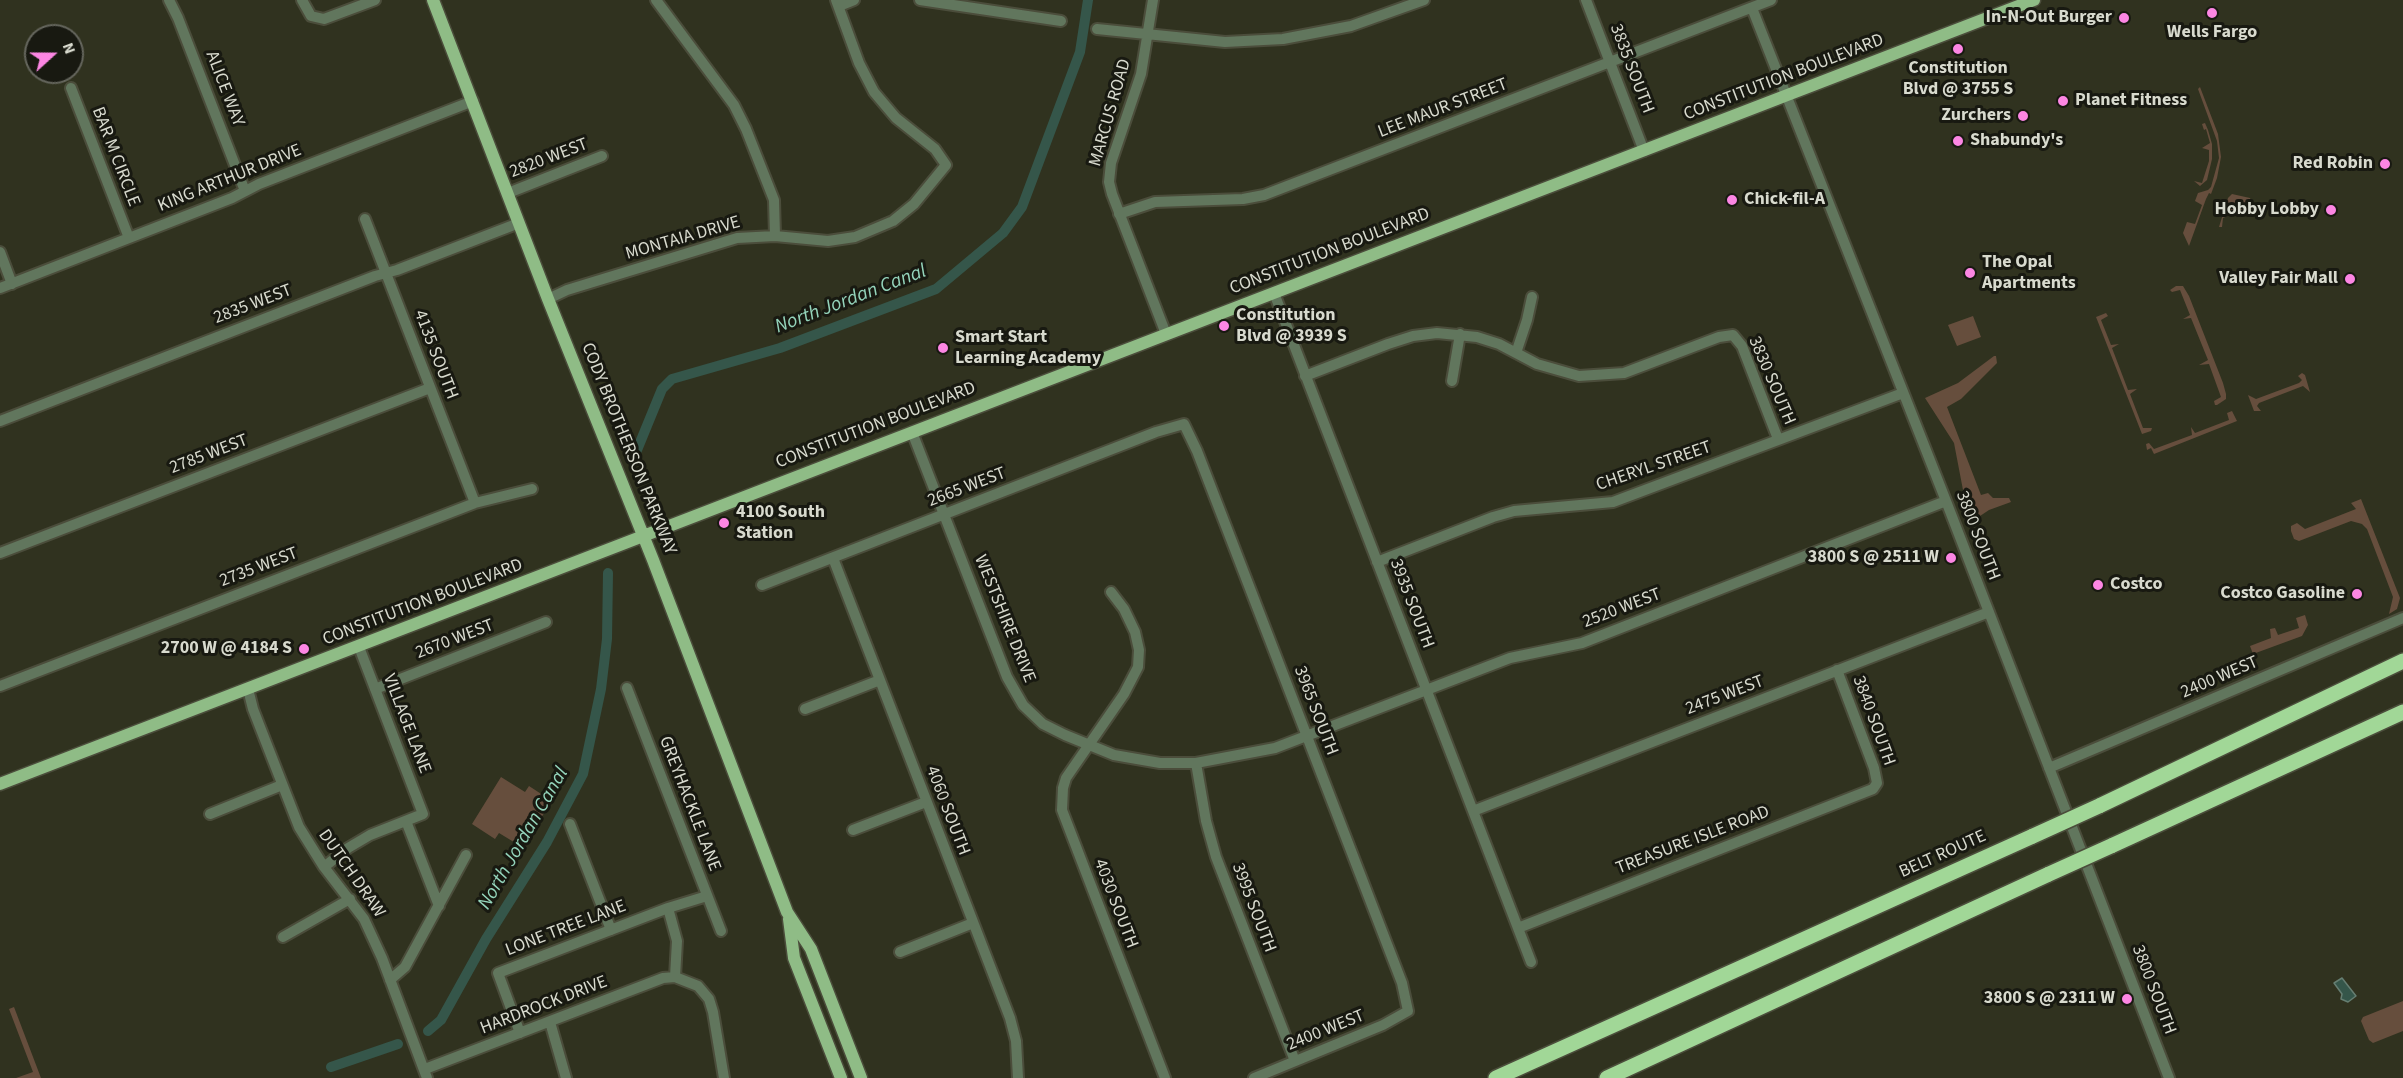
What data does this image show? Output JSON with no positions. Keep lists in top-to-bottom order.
{
  "streets": {
    "highway": ["BELT ROUTE"],
    "main road": ["CONSTITUTION BOULEVARD", "CODY BROTHERSON PARKWAY"],
    "street": [
      "3835 SOUTH",
      "ALICE WAY",
      "LEE MAUR STREET",
      "MARCUS ROAD",
      "BAR M CIRCLE",
      "2820 WEST",
      "KING ARTHUR DRIVE",
      "MONTAIA DRIVE",
      "2835 WEST",
      "4135 SOUTH",
      "3830 SOUTH",
      "2785 WEST",
      "CHERYL STREET",
      "2665 WEST",
      "3800 SOUTH",
      "2735 WEST",
      "3935 SOUTH",
      "2520 WEST",
      "WESTSHIRE DRIVE",
      "2670 WEST",
      "2400 WEST",
      "2475 WEST",
      "3965 SOUTH",
      "3840 SOUTH",
      "VILLAGE LANE",
      "GREYHACKLE LANE",
      "4060 SOUTH",
      "TREASURE ISLE ROAD",
      "DUTCH DRAW",
      "4030 SOUTH",
      "3995 SOUTH",
      "LONE TREE LANE",
      "HARDROCK DRIVE"
    ]
  },
  "crossings": [
    ["3835 SOUTH", "CONSTITUTION BOULEVARD"],
    ["3835 SOUTH", "LEE MAUR STREET"],
    ["CONSTITUTION BOULEVARD", "MARCUS ROAD"],
    ["CONSTITUTION BOULEVARD", "CODY BROTHERSON PARKWAY"],
    ["CONSTITUTION BOULEVARD", "3800 SOUTH"],
    ["CONSTITUTION BOULEVARD", "3935 SOUTH"],
    ["CONSTITUTION BOULEVARD", "WESTSHIRE DRIVE"],
    ["CONSTITUTION BOULEVARD", "VILLAGE LANE"],
    ["CONSTITUTION BOULEVARD", "DUTCH DRAW"],
    ["ALICE WAY", "KING ARTHUR DRIVE"],
    ["LEE MAUR STREET", "MARCUS ROAD"],
    ["LEE MAUR STREET", "3800 SOUTH"],
    ["BAR M CIRCLE", "KING ARTHUR DRIVE"],
    ["2820 WEST", "CODY BROTHERSON PARKWAY"],
    ["KING ARTHUR DRIVE", "CODY BROTHERSON PARKWAY"],
    ["MONTAIA DRIVE", "CODY BROTHERSON PARKWAY"],
    ["2835 WEST", "4135 SOUTH"],
    ["2835 WEST", "CODY BROTHERSON PARKWAY"],
    ["4135 SOUTH", "2785 WEST"],
    ["4135 SOUTH", "2735 WEST"],
    ["3830 SOUTH", "CHERYL STREET"],
    ["CHERYL STREET", "3800 SOUTH"],
    ["CHERYL STREET", "3935 SOUTH"],
    ["2665 WEST", "WESTSHIRE DRIVE"],
    ["2665 WEST", "3965 SOUTH"],
    ["2665 WEST", "4060 SOUTH"],
    ["3800 SOUTH", "2520 WEST"],
    ["3800 SOUTH", "2400 WEST"],
    ["3800 SOUTH", "2475 WEST"],
    ["3935 SOUTH", "2520 WEST"],
    ["3935 SOUTH", "2475 WEST"],
    ["3935 SOUTH", "TREASURE ISLE ROAD"],
    ["2520 WEST", "WESTSHIRE DRIVE"],
    ["2520 WEST", "3965 SOUTH"],
    ["WESTSHIRE DRIVE", "3965 SOUTH"],
    ["WESTSHIRE DRIVE", "4030 SOUTH"],
    ["WESTSHIRE DRIVE", "3995 SOUTH"],
    ["2670 WEST", "VILLAGE LANE"],
    ["2400 WEST", "3965 SOUTH"],
    ["2400 WEST", "3995 SOUTH"],
    ["2475 WEST", "3840 SOUTH"],
    ["3840 SOUTH", "TREASURE ISLE ROAD"],
    ["GREYHACKLE LANE", "LONE TREE LANE"],
    ["DUTCH DRAW", "HARDROCK DRIVE"],
    ["LONE TREE LANE", "HARDROCK DRIVE"]
  ],
  "water": ["North Jordan Canal"],
  "places": [
    "Wells Fargo",
    "In-N-Out Burger",
    "Constitution Blvd @ 3755 S",
    "Planet Fitness",
    "Zurchers",
    "Shabundy's",
    "Red Robin",
    "Chick-fil-A",
    "Hobby Lobby",
    "The Opal Apartments",
    "Valley Fair Mall",
    "Constitution Blvd @ 3939 S",
    "Smart Start Learning Academy",
    "4100 South Station",
    "3800 S @ 2511 W",
    "Costco",
    "Costco Gasoline",
    "2700 W @ 4184 S",
    "3800 S @ 2311 W"
  ],
  "north": "right"
}
